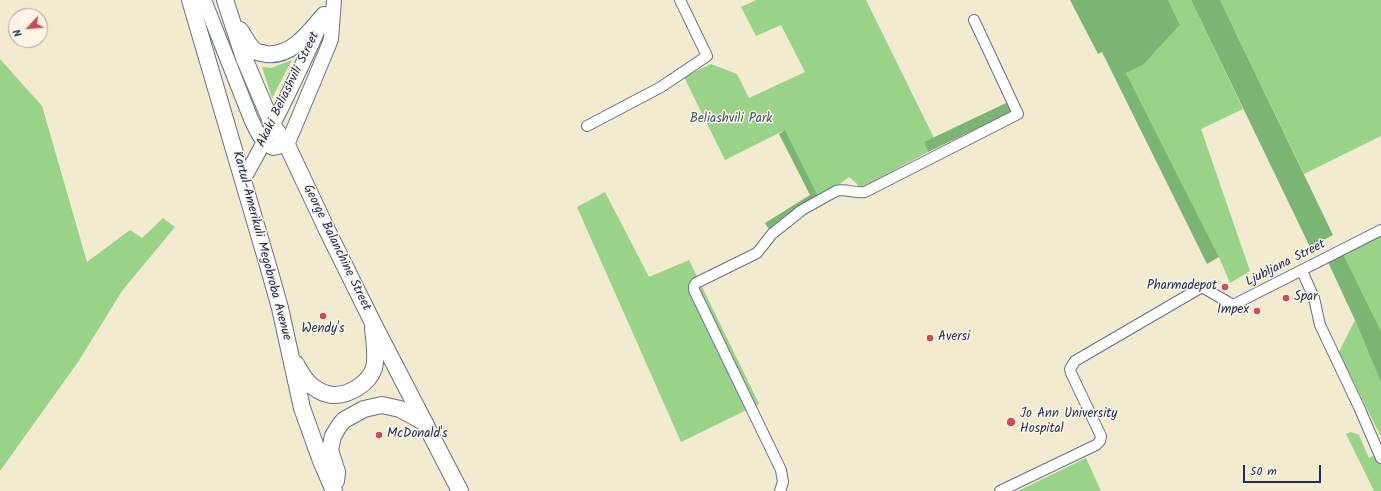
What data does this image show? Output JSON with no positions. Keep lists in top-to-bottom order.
{
  "streets": {
    "main road": ["Akaki Beliashvili Street", "Kartul-Amerikuli Megobroba Avenue", "George Balanchine Street"],
    "street": ["Ljubljana Street"]
  },
  "crossings": [
    ["Akaki Beliashvili Street", "Kartul-Amerikuli Megobroba Avenue"],
    ["Akaki Beliashvili Street", "George Balanchine Street"]
  ],
  "parks": ["Beliashvili Park"],
  "places": [
    "Pharmadepot",
    "Spar",
    "Impex",
    "Wendy's",
    "Aversi",
    "Jo Ann University Hospital",
    "McDonald's"
  ],
  "scale_bar": "50 m",
  "north": "bottom left"
}
